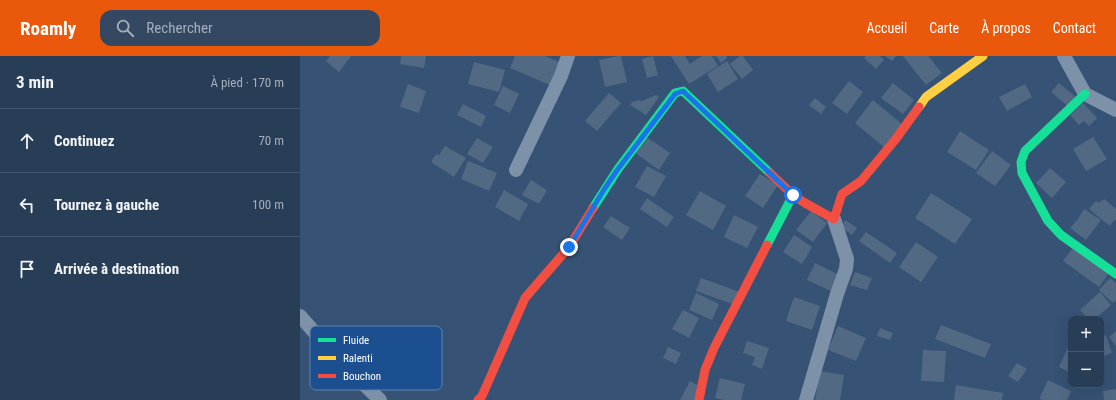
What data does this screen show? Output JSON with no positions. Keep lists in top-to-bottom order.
{
  "legend": ["Fluide", "Ralenti", "Bouchon"],
  "page": {
    "header": "Roamly",
    "search": "Rechercher",
    "nav": [
      "Accueil",
      "Carte",
      "À propos",
      "Contact"
    ],
    "heading": ["3 min", "À pied · 170 m"],
    "list": [
      ["Continuez", "70 m"],
      ["Tournez à gauche", "100 m"],
      "Arrivée à destination"
    ],
    "map_buttons": ["+", "−"]
  }
}
